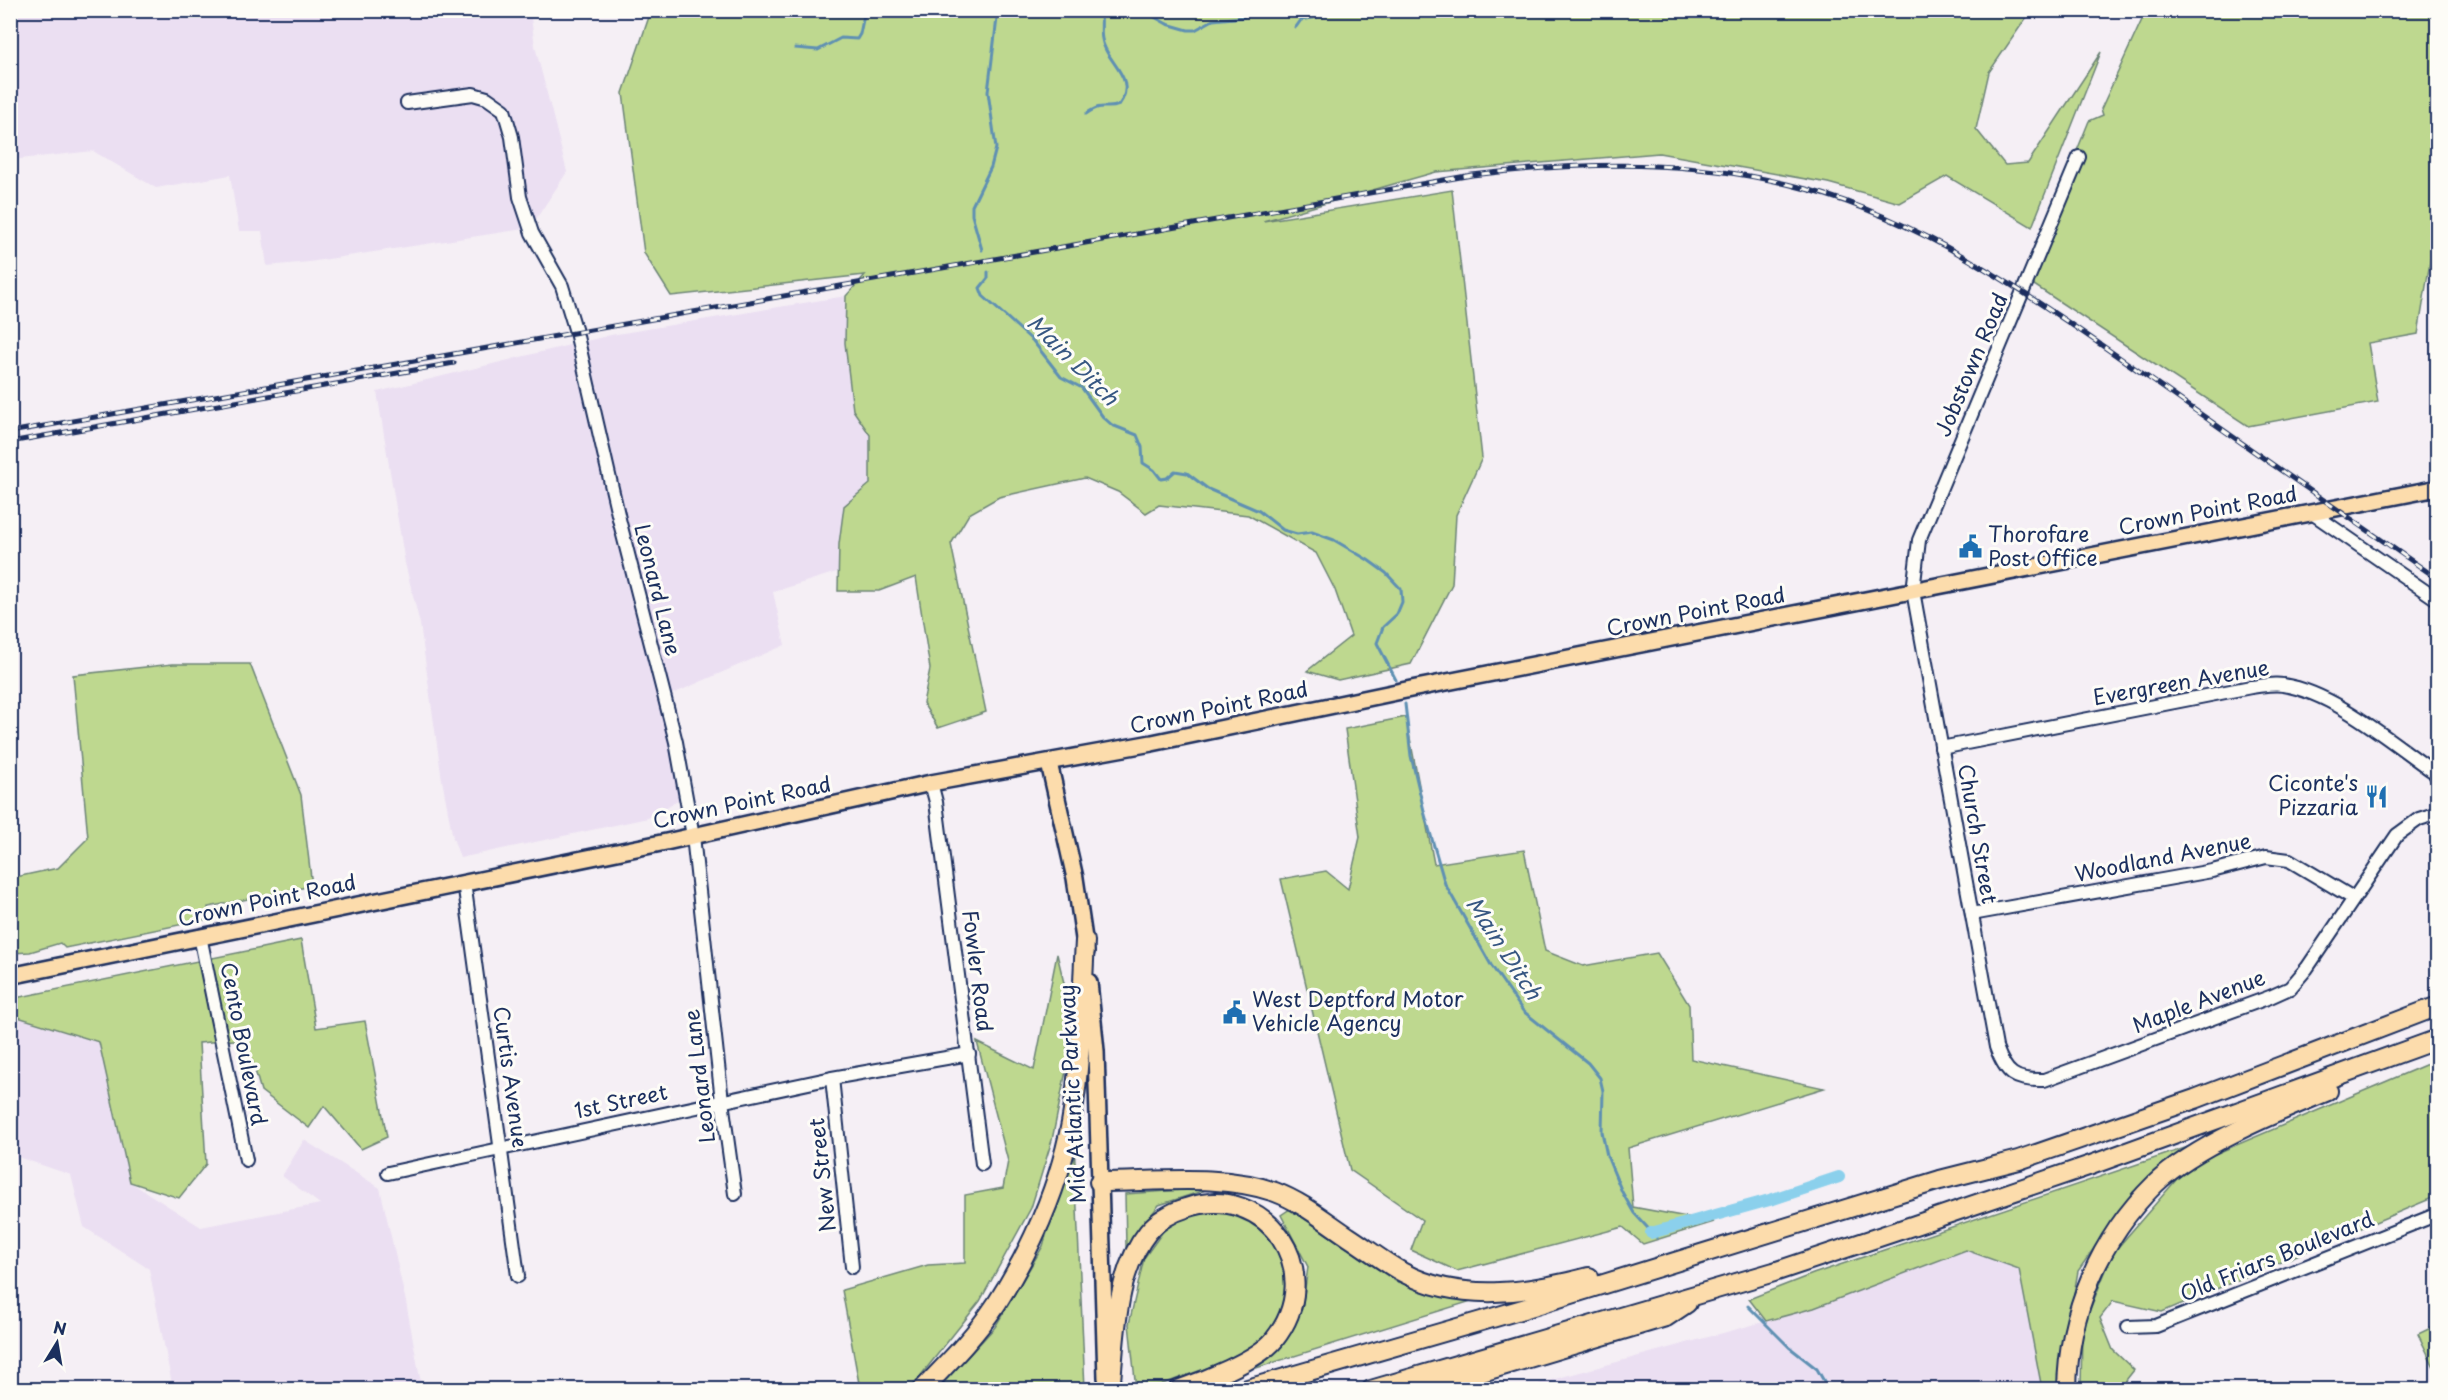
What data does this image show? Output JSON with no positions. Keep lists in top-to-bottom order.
{
  "streets": {
    "main road": ["Crown Point Road", "Mid Atlantic Parkway"],
    "street": [
      "Jobstown Road",
      "Leonard Lane",
      "Evergreen Avenue",
      "Church Street",
      "Woodland Avenue",
      "Fowler Road",
      "Maple Avenue",
      "Cento Boulevard",
      "Curtis Avenue",
      "1st Street",
      "New Street",
      "Old Friars Boulevard"
    ]
  },
  "crossings": [
    ["Jobstown Road", "Crown Point Road"],
    ["Jobstown Road", "Church Street"],
    ["Crown Point Road", "Leonard Lane"],
    ["Crown Point Road", "Church Street"],
    ["Crown Point Road", "Fowler Road"],
    ["Crown Point Road", "Cento Boulevard"],
    ["Crown Point Road", "Curtis Avenue"],
    ["Crown Point Road", "Mid Atlantic Parkway"],
    ["Leonard Lane", "1st Street"],
    ["Evergreen Avenue", "Church Street"],
    ["Church Street", "Woodland Avenue"],
    ["Church Street", "Maple Avenue"],
    ["Woodland Avenue", "Maple Avenue"],
    ["Fowler Road", "1st Street"],
    ["Curtis Avenue", "1st Street"],
    ["1st Street", "New Street"]
  ],
  "water": ["Main Ditch"],
  "places": {
    "public building": ["Thorofare Post Office", "West Deptford Motor Vehicle Agency"],
    "restaurant": ["Ciconte's Pizzaria"]
  },
  "north": "top"
}
